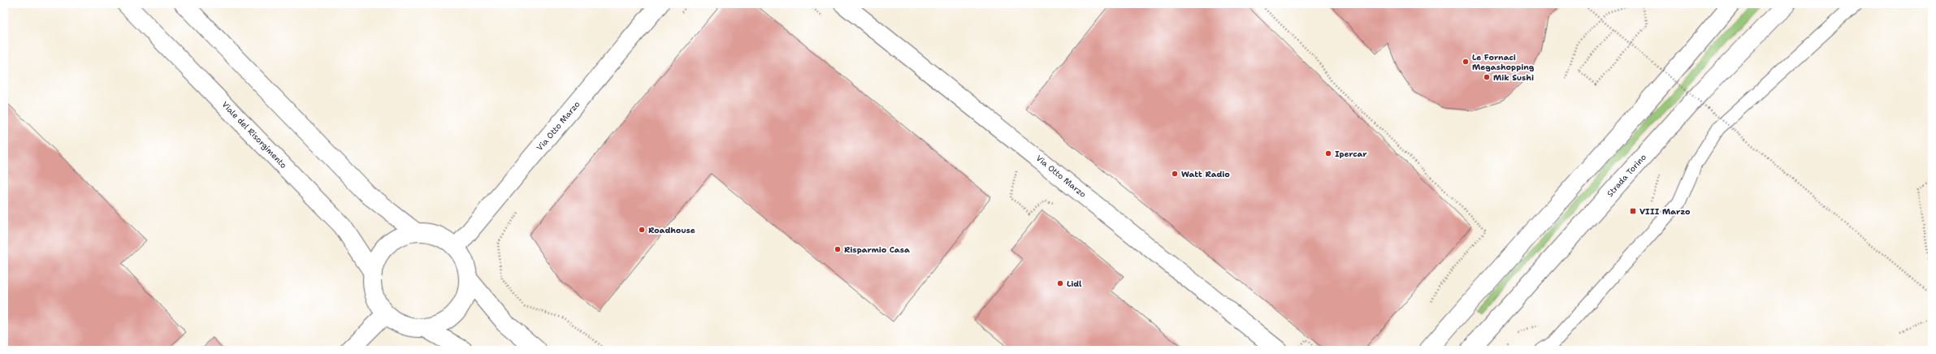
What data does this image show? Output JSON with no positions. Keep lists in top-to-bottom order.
{
  "streets": {
    "street": ["Via Otto Marzo", "Viale del Risorgimento", "Strada Torino"]
  },
  "crossings": [
    ["Via Otto Marzo", "Viale del Risorgimento"]
  ],
  "places": {
    "other": [
      "Le Fornaci Megashopping",
      "Mik Sushi",
      "Ipercar",
      "Watt Radio",
      "Roadhouse",
      "Risparmio Casa",
      "Lidl"
    ],
    "transit": ["VIII Marzo"]
  }
}
